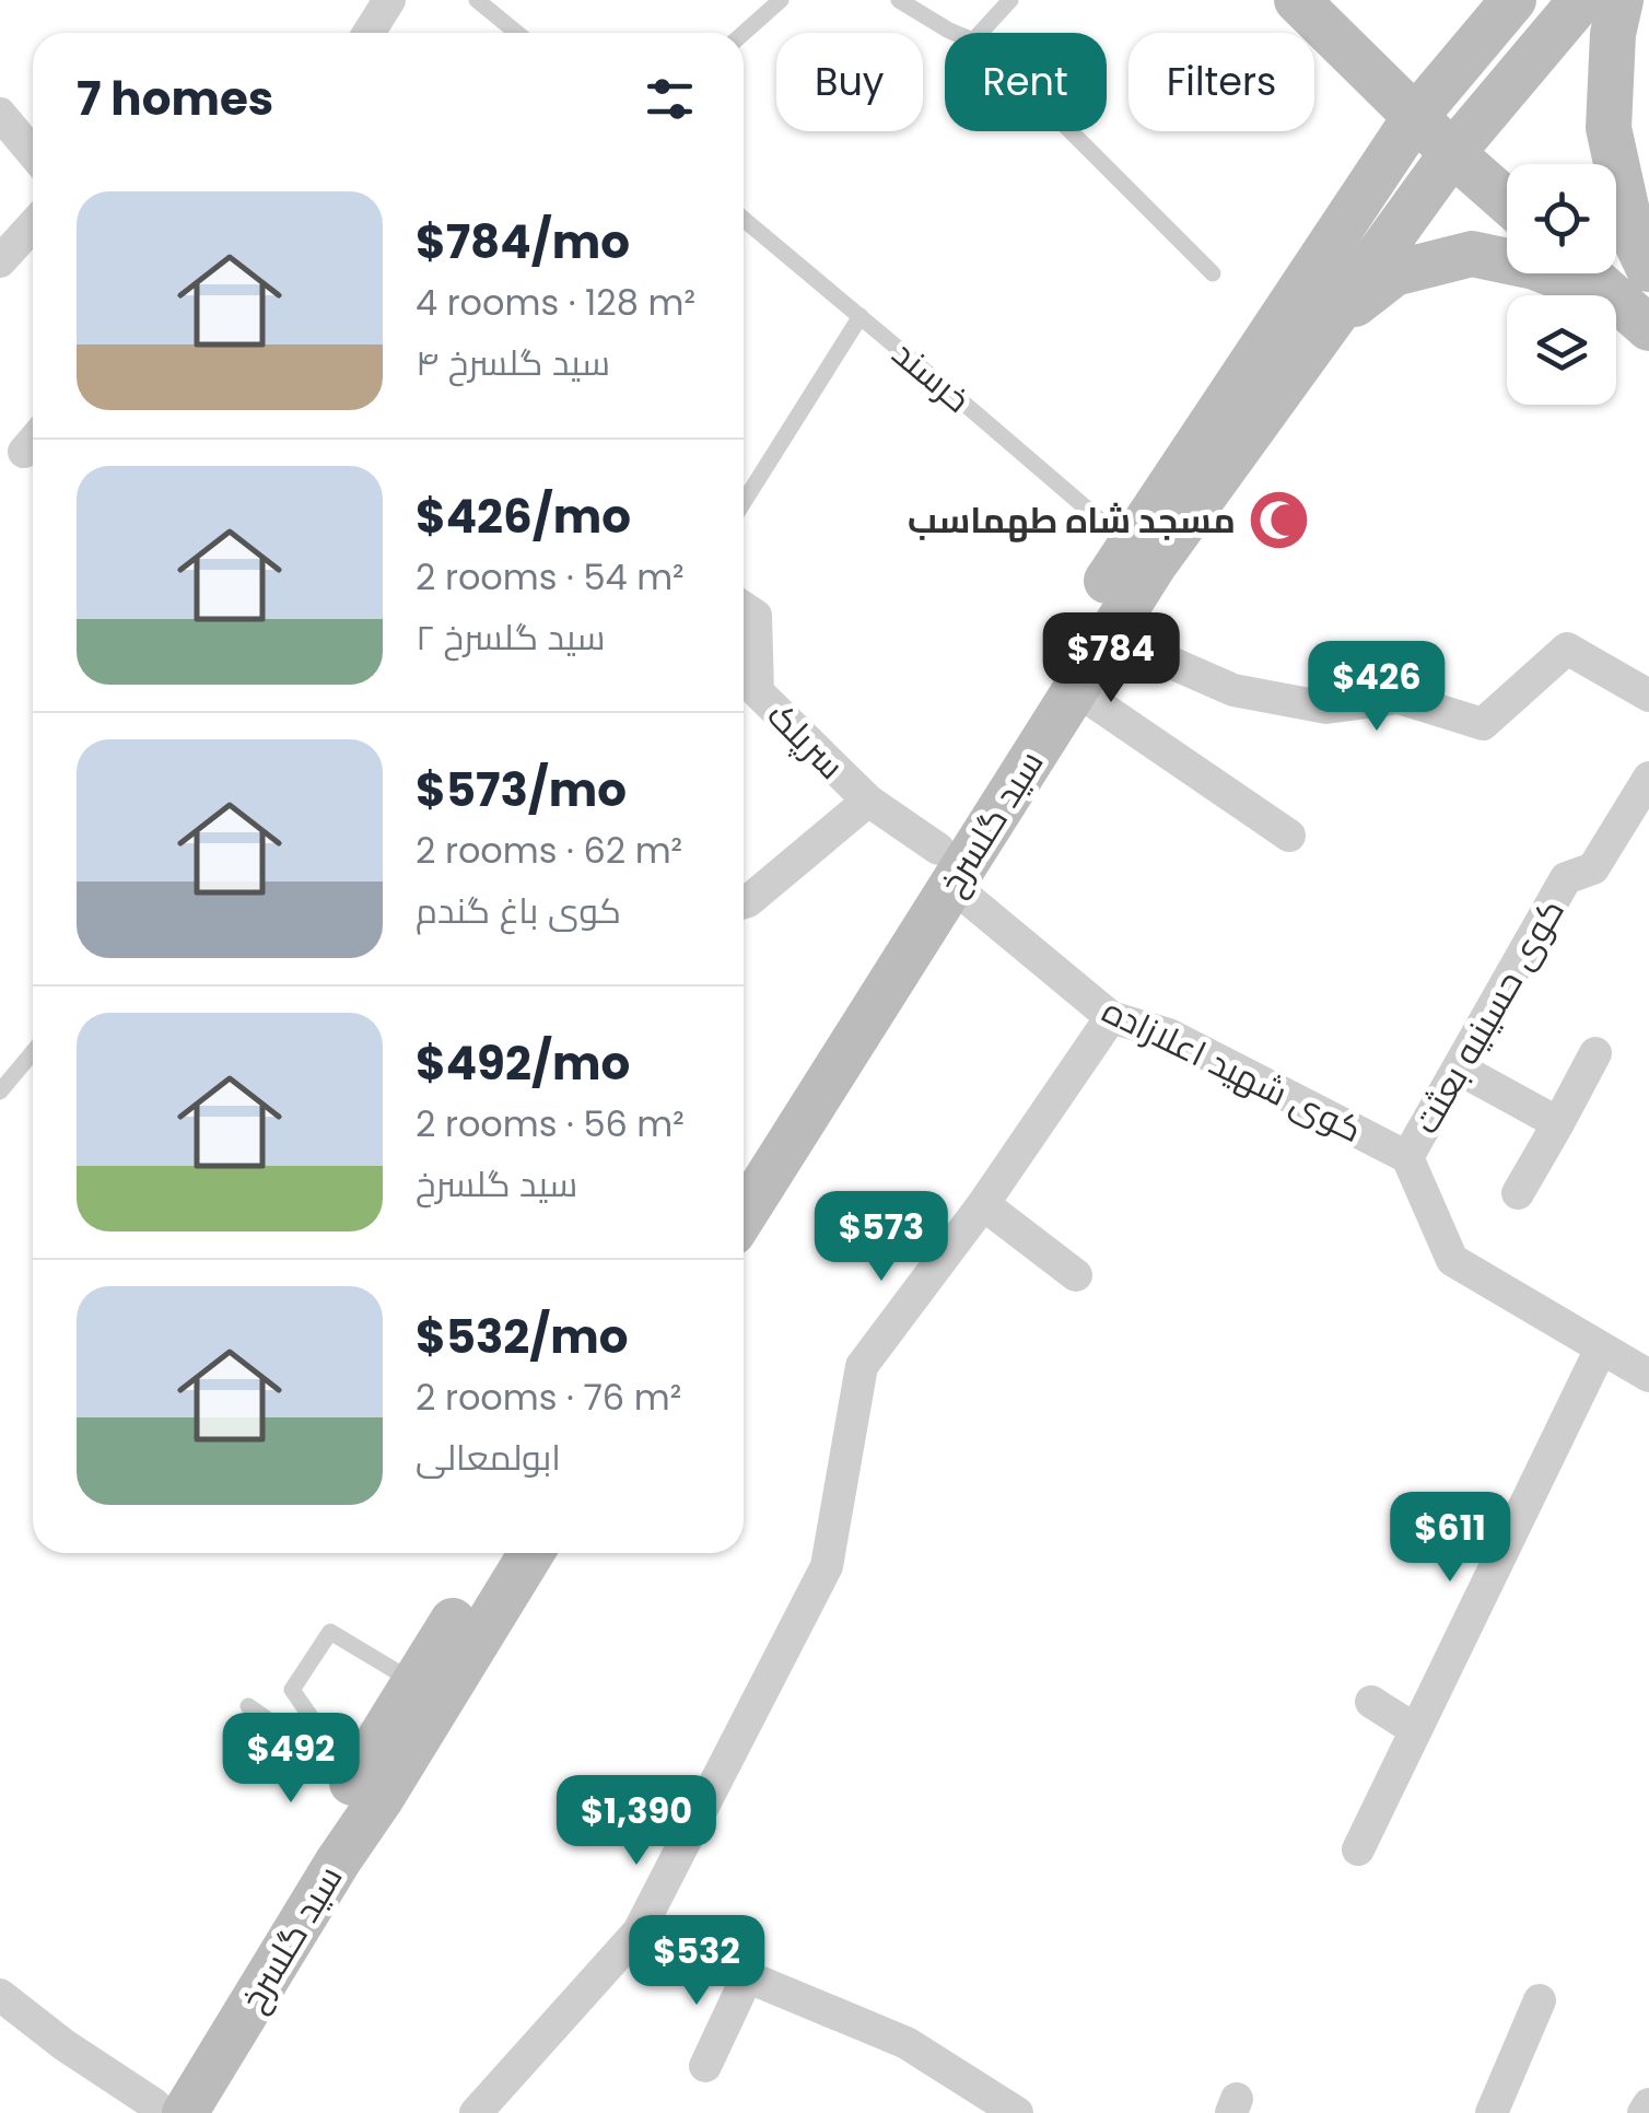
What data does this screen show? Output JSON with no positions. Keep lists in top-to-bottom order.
{
  "streets": {
    "main road": ["سید گلسرخ"],
    "street": ["سرپلک", "کوی حسینیه بعثت", "کوی شهید اعلازاده"],
    "lane": ["خرسند"]
  },
  "crossings": [
    ["خرسند", "سید گلسرخ"],
    ["سرپلک", "سید گلسرخ"],
    ["سرپلک", "کوی شهید اعلازاده"],
    ["سید گلسرخ", "کوی شهید اعلازاده"],
    ["کوی حسینیه بعثت", "کوی شهید اعلازاده"]
  ],
  "places": {
    "mosque": ["مسجد شاه طهماسب"]
  },
  "page": {
    "chip": ["Buy", "Rent", "Filters"],
    "heading": "7 homes",
    "list": [
      {
        "name": "$784/mo",
        "note": "4 rooms · 128 m² · سید گلسرخ ۴"
      },
      {
        "name": "$426/mo",
        "note": "2 rooms · 54 m² · سید گلسرخ ۲"
      },
      {
        "name": "$573/mo",
        "note": "2 rooms · 62 m² · کوی باغ گندم"
      },
      {
        "name": "$492/mo",
        "note": "2 rooms · 56 m² · سید گلسرخ"
      },
      {
        "name": "$532/mo",
        "note": "2 rooms · 76 m² · ابولمعالی"
      }
    ],
    "price": [
      "$784",
      "$426",
      "$573",
      "$611",
      "$492",
      "$1,390",
      "$532"
    ]
  }
}
